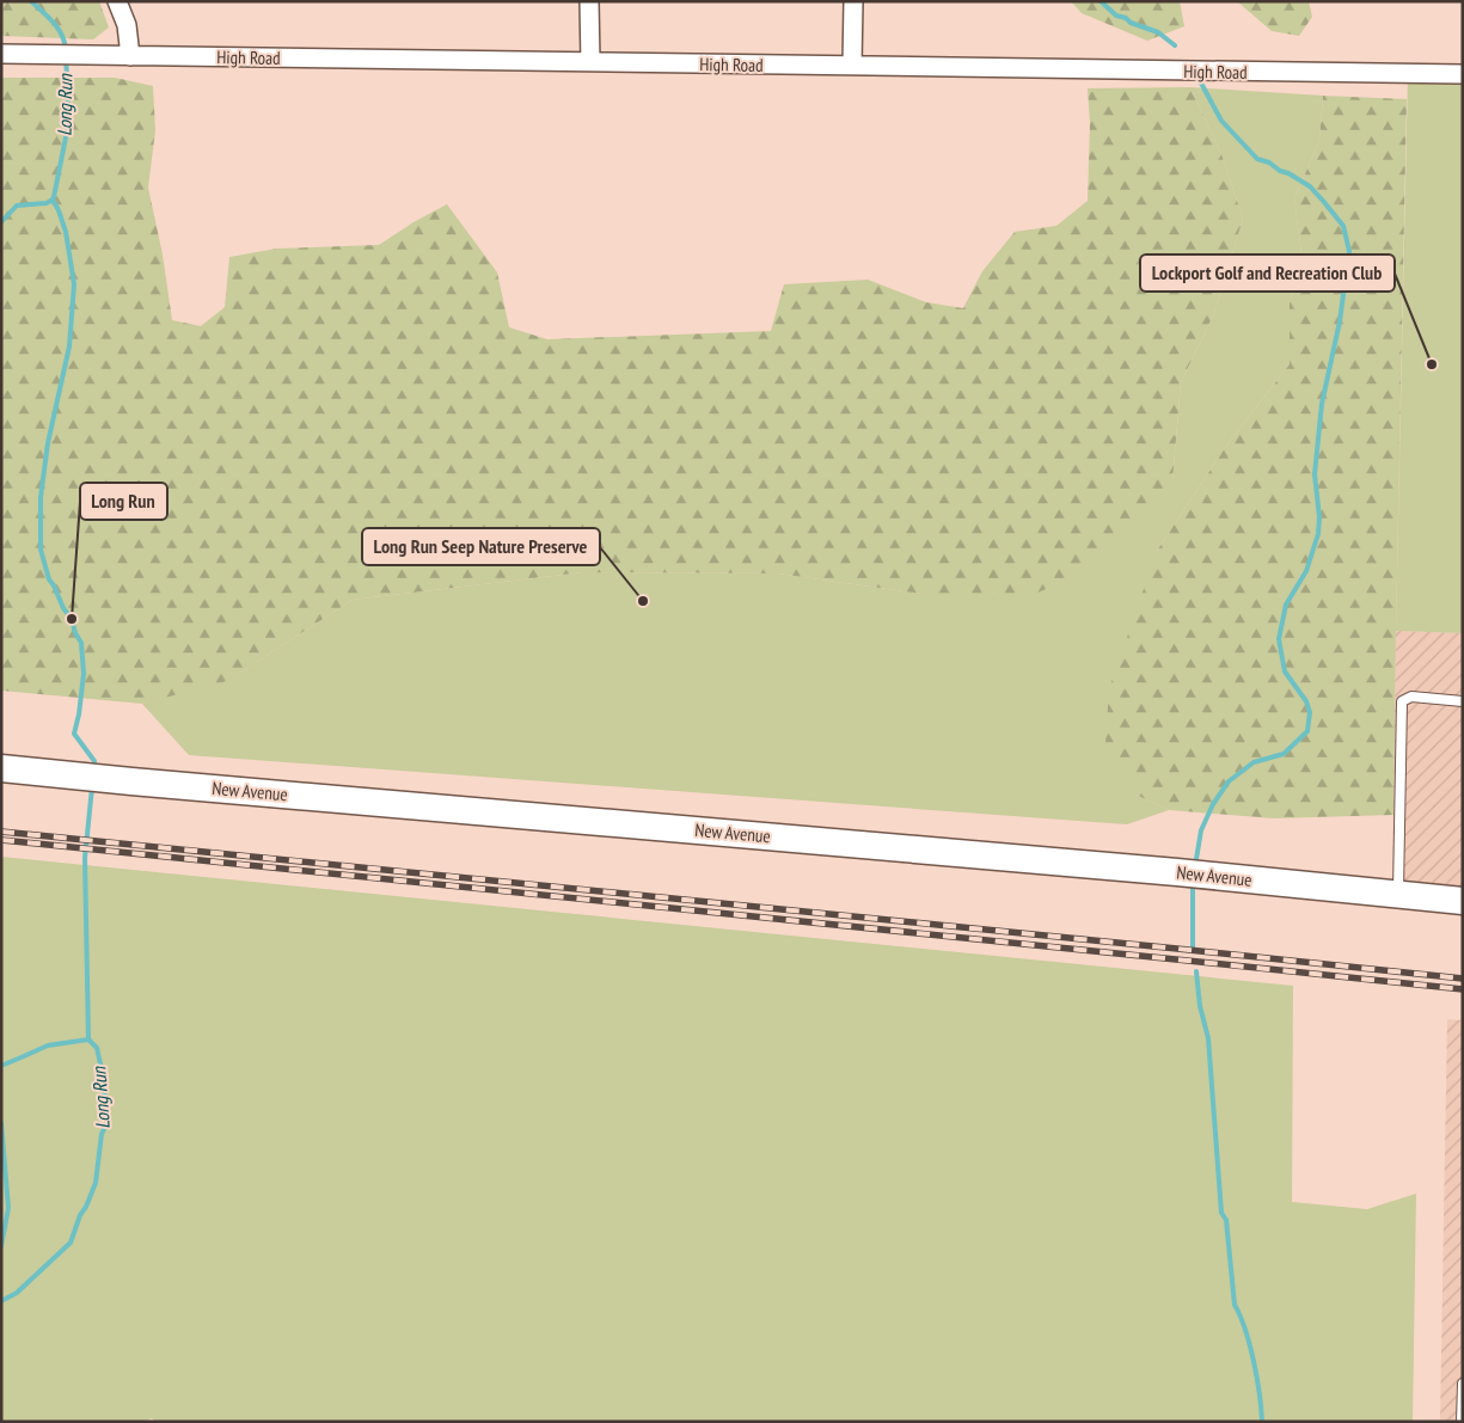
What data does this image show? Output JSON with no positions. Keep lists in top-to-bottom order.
{
  "streets": {
    "main road": ["New Avenue"],
    "street": ["High Road"]
  },
  "water": ["Long Run"],
  "places": ["Lockport Golf and Recreation Club", "Long Run Seep Nature Preserve", "Long Run"]
}
